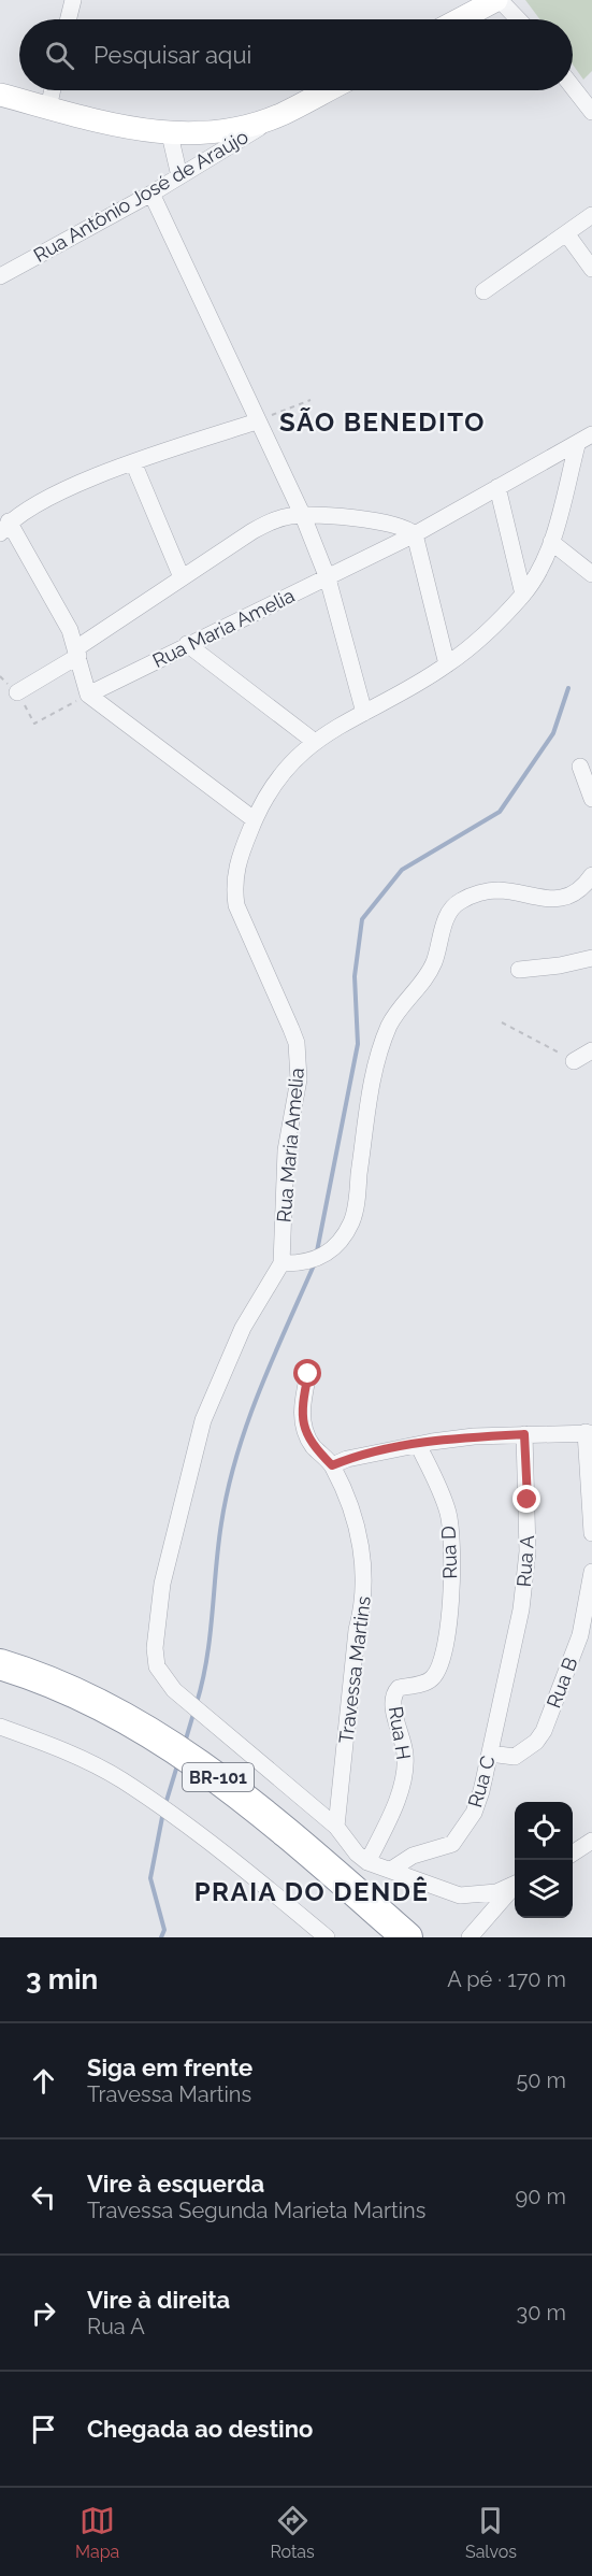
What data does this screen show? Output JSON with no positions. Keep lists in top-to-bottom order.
{
  "streets": {
    "highway": ["BR-101"],
    "street": [
      "Rua Antônio José de Araújo",
      "Rua Maria Amelia",
      "Rua D",
      "Rua A",
      "Travessa Martins",
      "Rua B",
      "Rua H",
      "Rua C"
    ]
  },
  "crossings": [
    ["Rua Maria Amelia", "Travessa Martins"],
    ["Rua Maria Amelia", "Rua H"],
    ["Rua D", "Rua H"],
    ["Rua A", "Rua C"],
    ["Rua B", "Rua C"]
  ],
  "districts": ["SÃO BENEDITO", "PRAIA DO DENDÊ"],
  "page": {
    "search": "Pesquisar aqui",
    "heading": ["3 min", "A pé · 170 m"],
    "list": [
      ["Siga em frente", "Travessa Martins", "50 m"],
      ["Vire à esquerda", "Travessa Segunda Marieta Martins", "90 m"],
      ["Vire à direita", "Rua A", "30 m"],
      "Chegada ao destino"
    ],
    "nav": ["Mapa", "Rotas", "Salvos"]
  }
}
